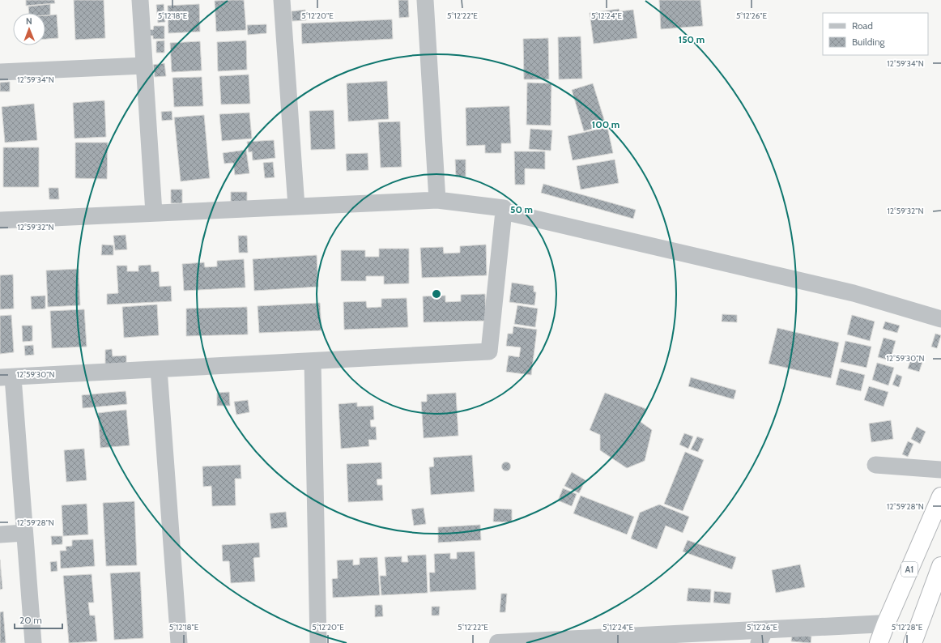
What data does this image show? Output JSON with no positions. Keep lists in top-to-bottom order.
{
  "streets": {
    "highway": ["A1"]
  },
  "legend": ["Road", "Building"],
  "scale_bar": "20 m",
  "north": "top",
  "coordinates": [
    "5°12'18\"E",
    "5°12'20\"E",
    "5°12'22\"E",
    "5°12'24\"E",
    "5°12'26\"E",
    "12°59'34\"N",
    "12°59'32\"N",
    "12°59'30\"N",
    "12°59'28\"N",
    "5°12'28\"E"
  ],
  "rings": ["150 m", "100 m", "50 m"]
}
